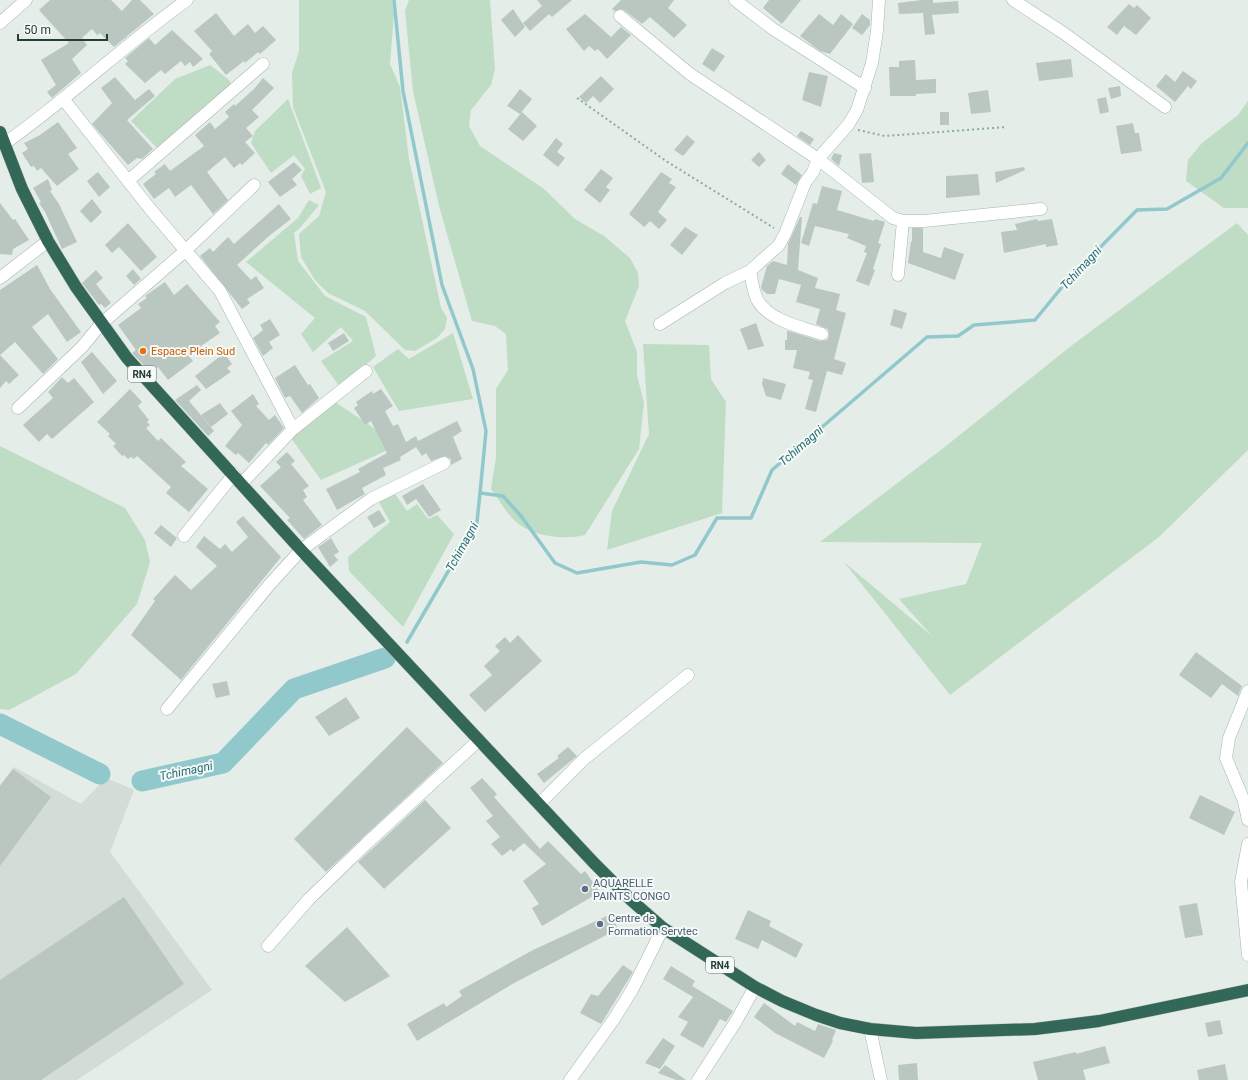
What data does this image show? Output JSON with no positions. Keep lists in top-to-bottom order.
{
  "streets": {
    "highway": ["RN4"]
  },
  "water": ["Tchimagni"],
  "places": ["Espace Plein Sud", "AQUARELLE PAINTS CONGO", "Centre de Formation Servtec"],
  "scale_bar": "50 m"
}
